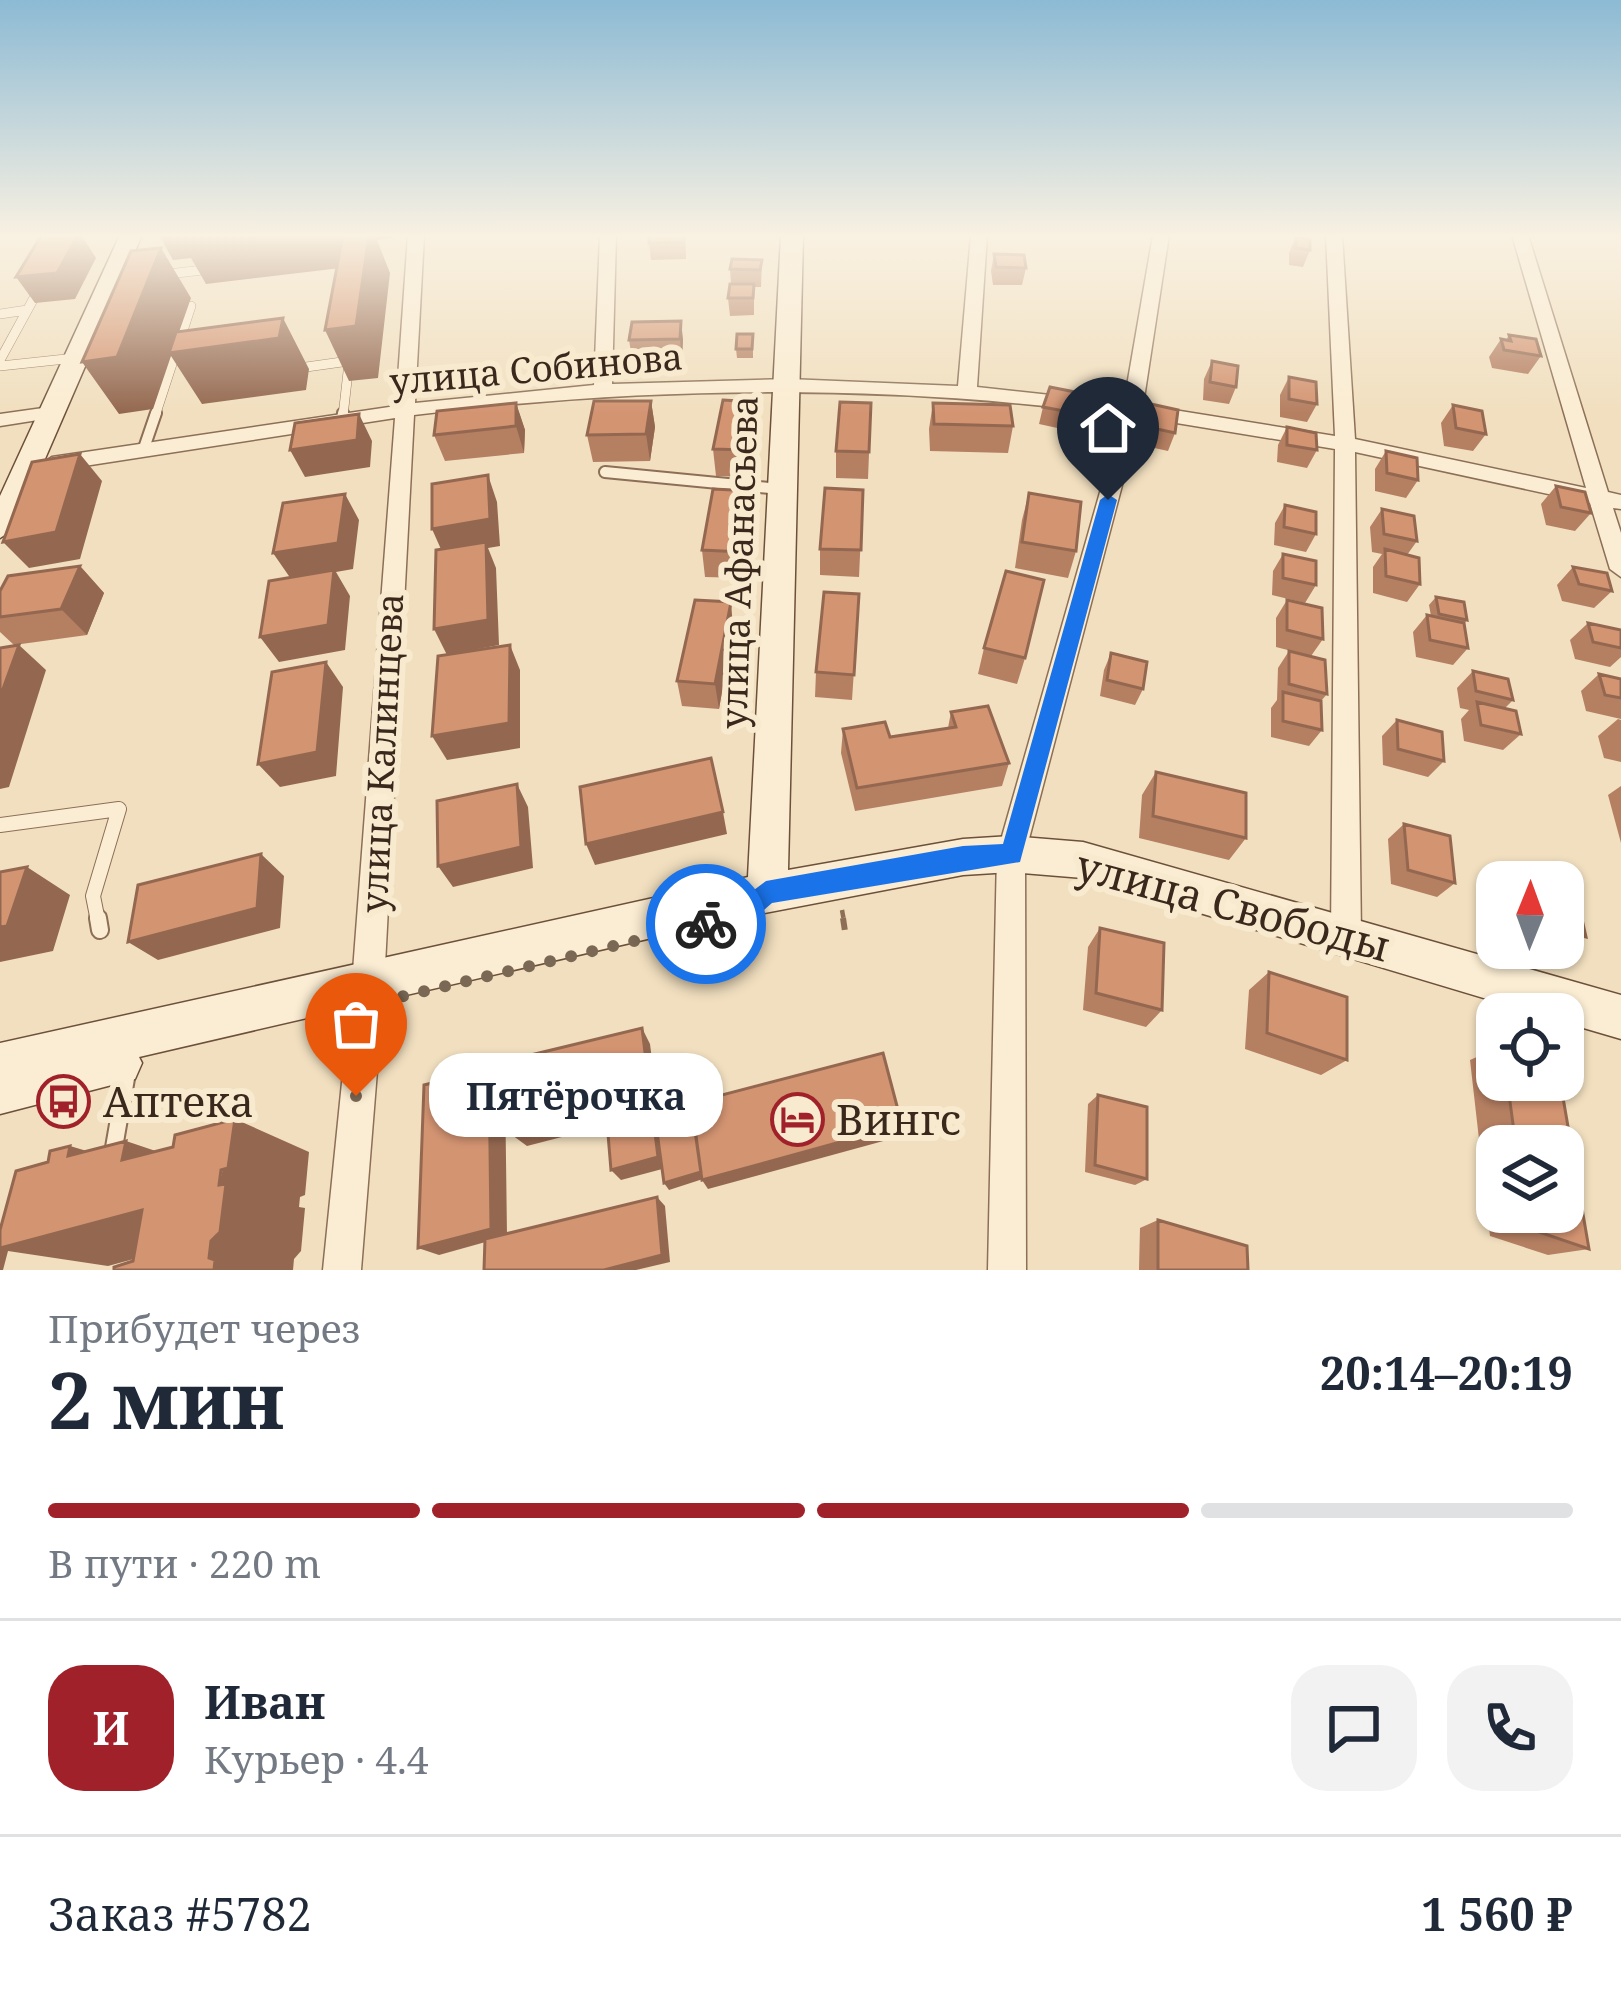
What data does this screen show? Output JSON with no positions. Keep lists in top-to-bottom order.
{
  "streets": {
    "street": [
      "улица Собинова",
      "улица Афанасьева",
      "улица Калинцева",
      "улица Свободы"
    ]
  },
  "crossings": [
    ["улица Собинова", "улица Афанасьева"],
    ["улица Собинова", "улица Калинцева"],
    ["улица Афанасьева", "улица Свободы"],
    ["улица Калинцева", "улица Свободы"]
  ],
  "places": {
    "other": ["Пятёрочка"],
    "bus stop": ["Аптека"],
    "hotel": ["Вингс"]
  },
  "north": "top",
  "page": {
    "bubble": "Пятёрочка",
    "heading": ["2 мин", "Прибудет через", "20:14–20:19"],
    "panel": [
      "Иван",
      "Курьер · 4.4",
      "Заказ #5782",
      "1 560 ₽"
    ],
    "bar": "В пути · 220 m",
    "round": "И"
  }
}
